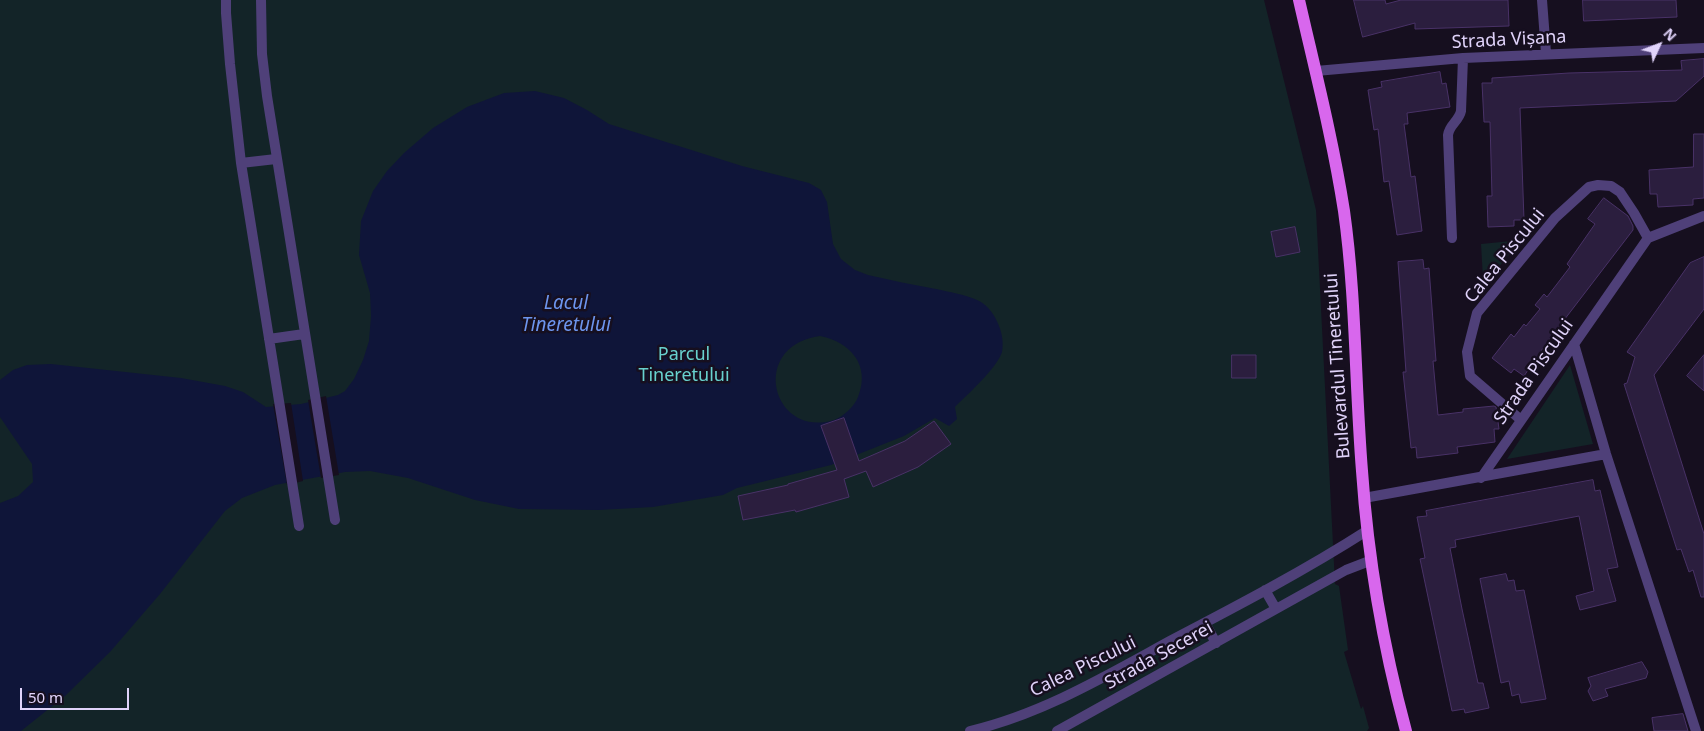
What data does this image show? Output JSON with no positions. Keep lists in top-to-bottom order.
{
  "streets": {
    "main road": ["Bulevardul Tineretului"],
    "street": [
      "Strada Vișana",
      "Calea Piscului",
      "Strada Piscului",
      "Strada Secerei"
    ]
  },
  "crossings": [
    ["Strada Vișana", "Bulevardul Tineretului"],
    ["Calea Piscului", "Bulevardul Tineretului"],
    ["Calea Piscului", "Strada Piscului"],
    ["Bulevardul Tineretului", "Strada Secerei"]
  ],
  "water": ["Lacul Tineretului"],
  "parks": ["Parcul Tineretului"],
  "scale_bar": "50 m",
  "north": "top right"
}
